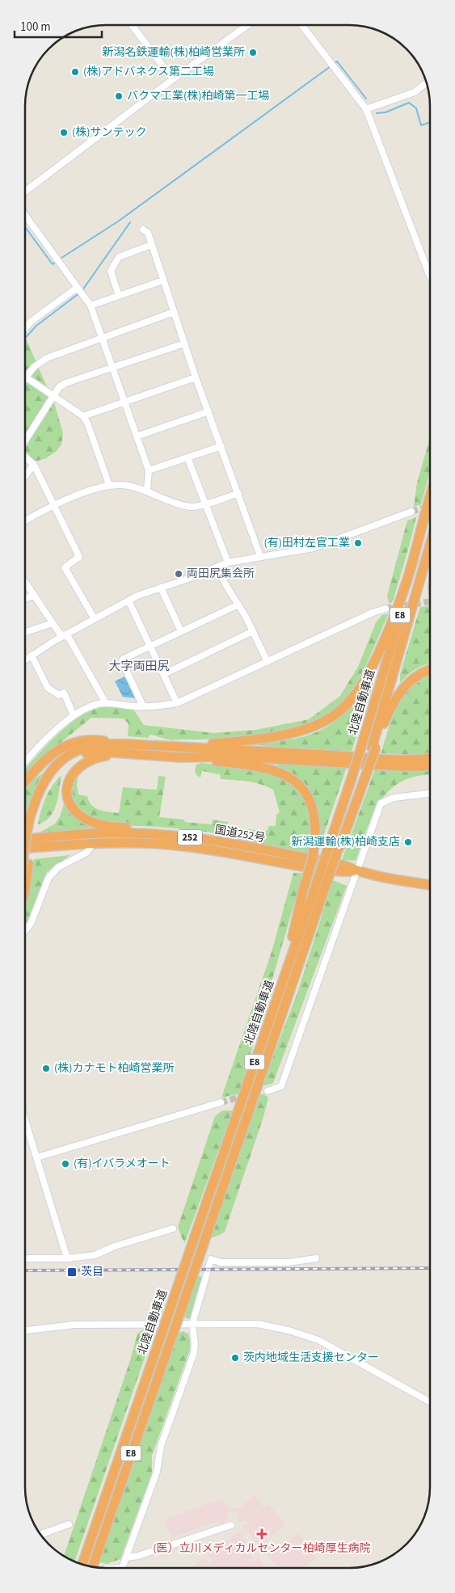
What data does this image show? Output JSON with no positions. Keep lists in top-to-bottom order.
{
  "streets": {
    "highway": [
      "E8",
      "北陸自動車道",
      "国道252号",
      "252"
    ]
  },
  "districts": ["大字両田尻"],
  "places": {
    "other": [
      "新潟名鉄運輸(株)柏崎営業所",
      "(株)アドバネクス第二工場",
      "バクマ工業(株)柏崎第一工場",
      "(株)サンテック",
      "(有)田村左官工業",
      "両田尻集会所",
      "新潟運輸(株)柏崎支店",
      "(株)カナモト柏崎営業所",
      "(有)イバラメオート",
      "茨内地域生活支援センター"
    ],
    "transit": ["茨目"],
    "health": ["(医）立川メディカルセンター柏崎厚生病院"]
  },
  "scale_bar": "100 m"
}
